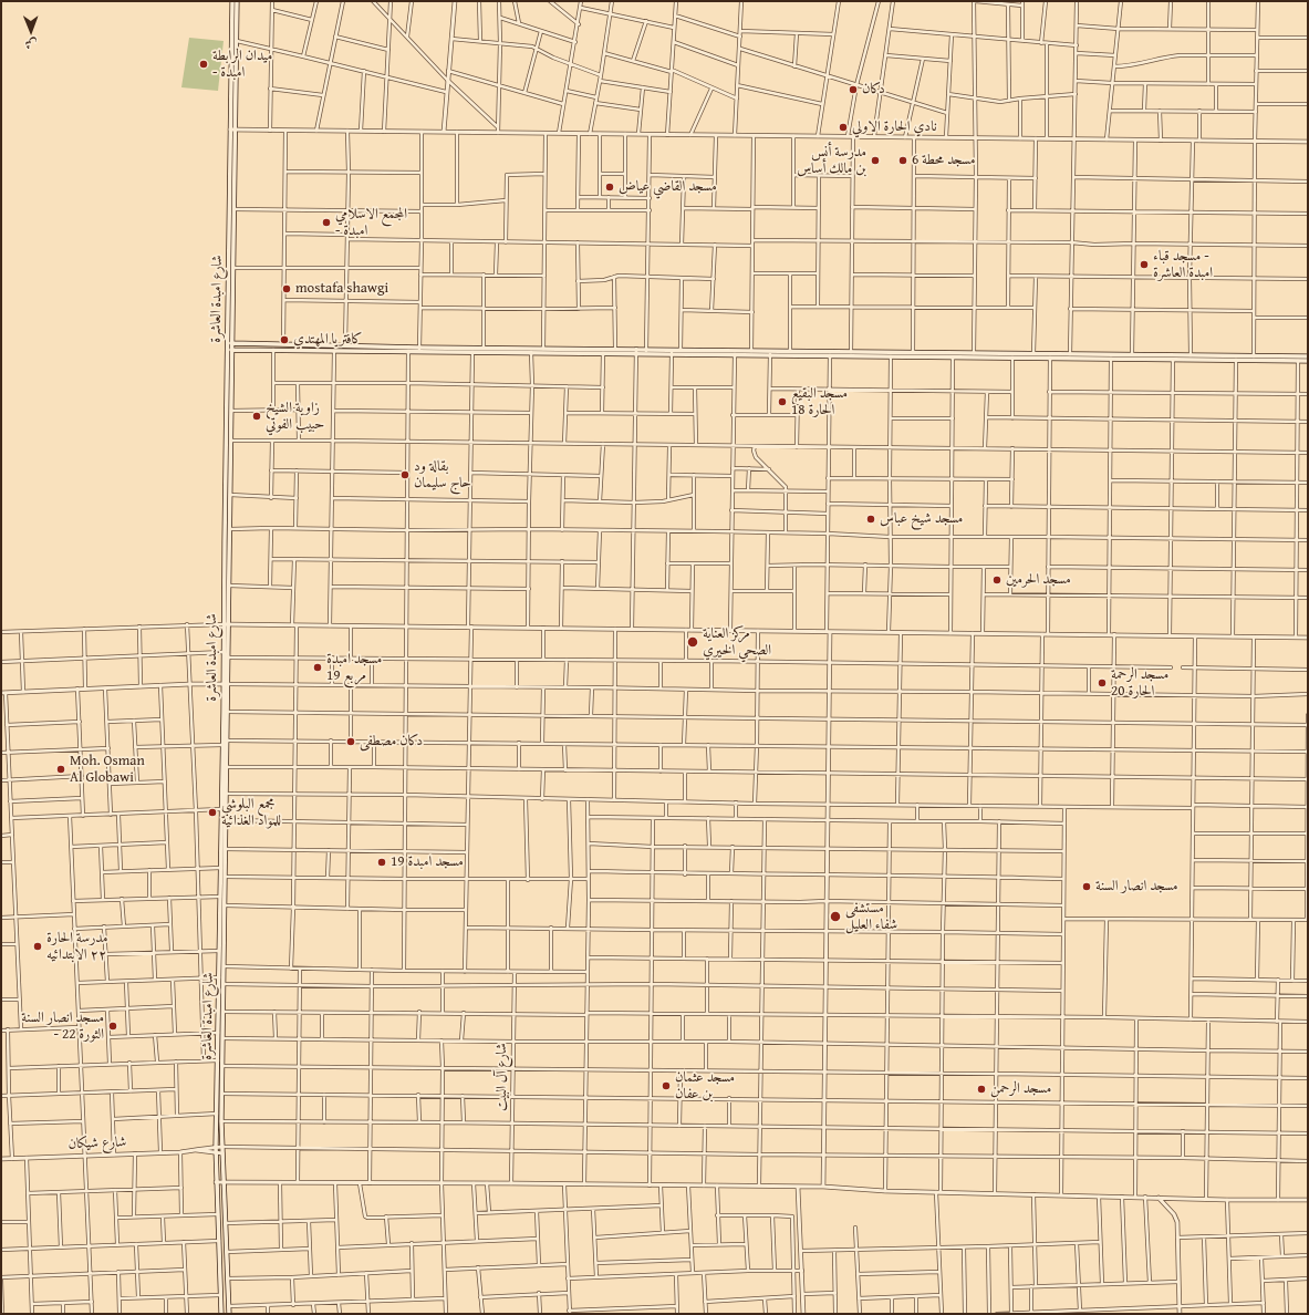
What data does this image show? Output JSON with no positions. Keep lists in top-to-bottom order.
{
  "streets": {
    "main road": ["شارع امبدة العاشرة"],
    "street": ["شارع آل البيت", "شارع شيكان"]
  },
  "crossings": [
    ["شارع امبدة العاشرة", "شارع شيكان"]
  ],
  "places": [
    "ميدان الرابطة - امبدة",
    "دكان",
    "نادي الحارة الاولي",
    "مدرسة أنس بن مالك أساس",
    "مسجد محطة 6",
    "مسجد القاضي عياض",
    "المجمع الاسلامي - امبدة",
    "مسجد قباء - امبدة العاشرة",
    "mostafa shawgi",
    "كافتريا المهتدي",
    "مسجد البقيع الحارة 18",
    "زاوية الشيخ حبيب الفوتي",
    "بقالة ود حاج سليمان",
    "مسجد شيخ عباس",
    "مسجد الحرمين",
    "مركز العناية الصحي الخيري",
    "مسجد امبدة مربع 19",
    "مسجد الرحمة الحارة 20",
    "دكان مصطفى",
    "Moh. Osman Al Globawi",
    "مجمع البلوشي للمواد الغذائية",
    "مسجد امبدة 19",
    "مسجد انصار السنة",
    "مستشفى شفاء العليل",
    "مدرسة الحارة ٢٢ الابتدائيه",
    "مسجد انصار السنة - الثورة 22",
    "مسجد عثمان بن عفان",
    "مسجد الرحمن"
  ],
  "north": "bottom"
}
